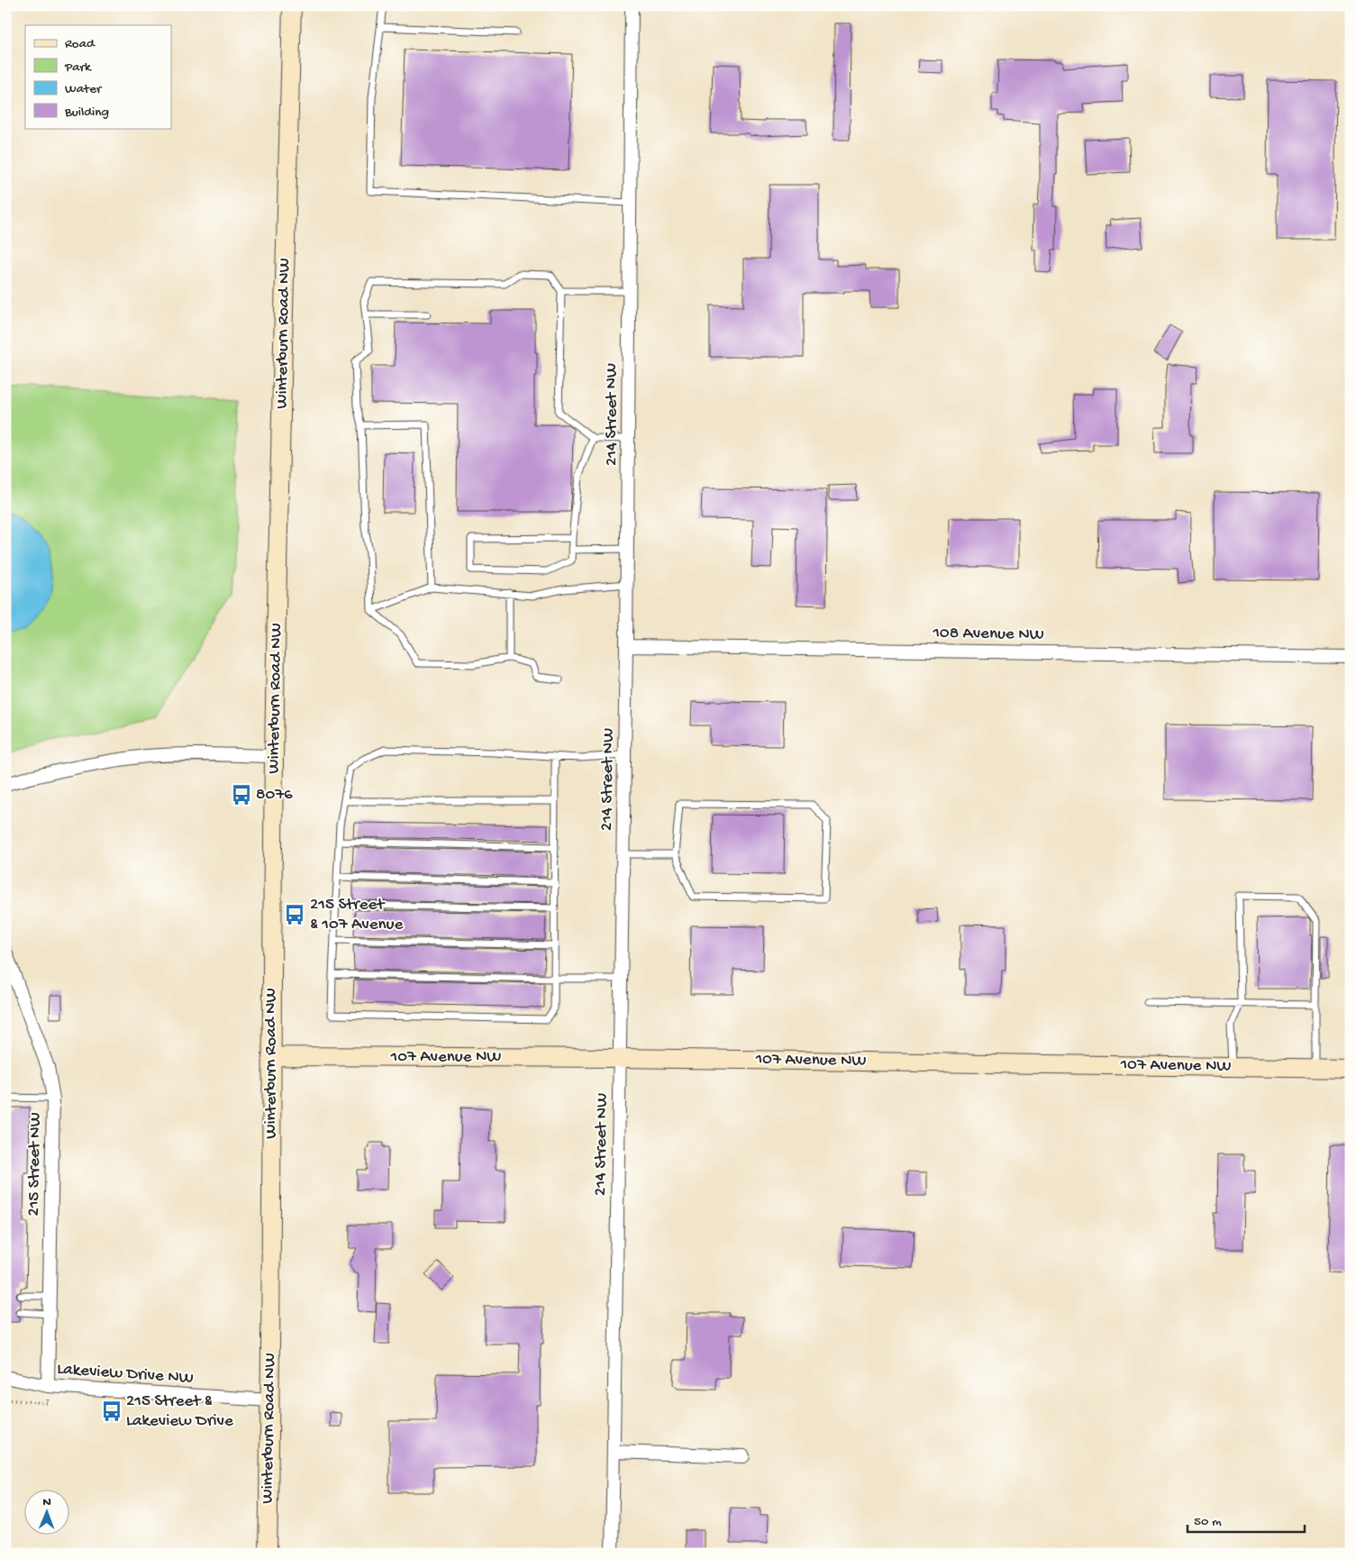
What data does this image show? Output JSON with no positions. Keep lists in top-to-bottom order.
{
  "streets": {
    "main road": ["Winterburn Road NW", "107 Avenue NW"],
    "street": [
      "214 Street NW",
      "108 Avenue NW",
      "215 Street NW",
      "Lakeview Drive NW"
    ]
  },
  "crossings": [
    ["Winterburn Road NW", "107 Avenue NW"],
    ["Winterburn Road NW", "Lakeview Drive NW"],
    ["214 Street NW", "108 Avenue NW"],
    ["214 Street NW", "107 Avenue NW"],
    ["215 Street NW", "Lakeview Drive NW"]
  ],
  "places": {
    "bus stop": ["8076", "215 Street & 107 Avenue", "215 Street & Lakeview Drive"]
  },
  "legend": [
    "Road",
    "Park",
    "Water",
    "Building"
  ],
  "scale_bar": "50 m",
  "north": "top"
}
